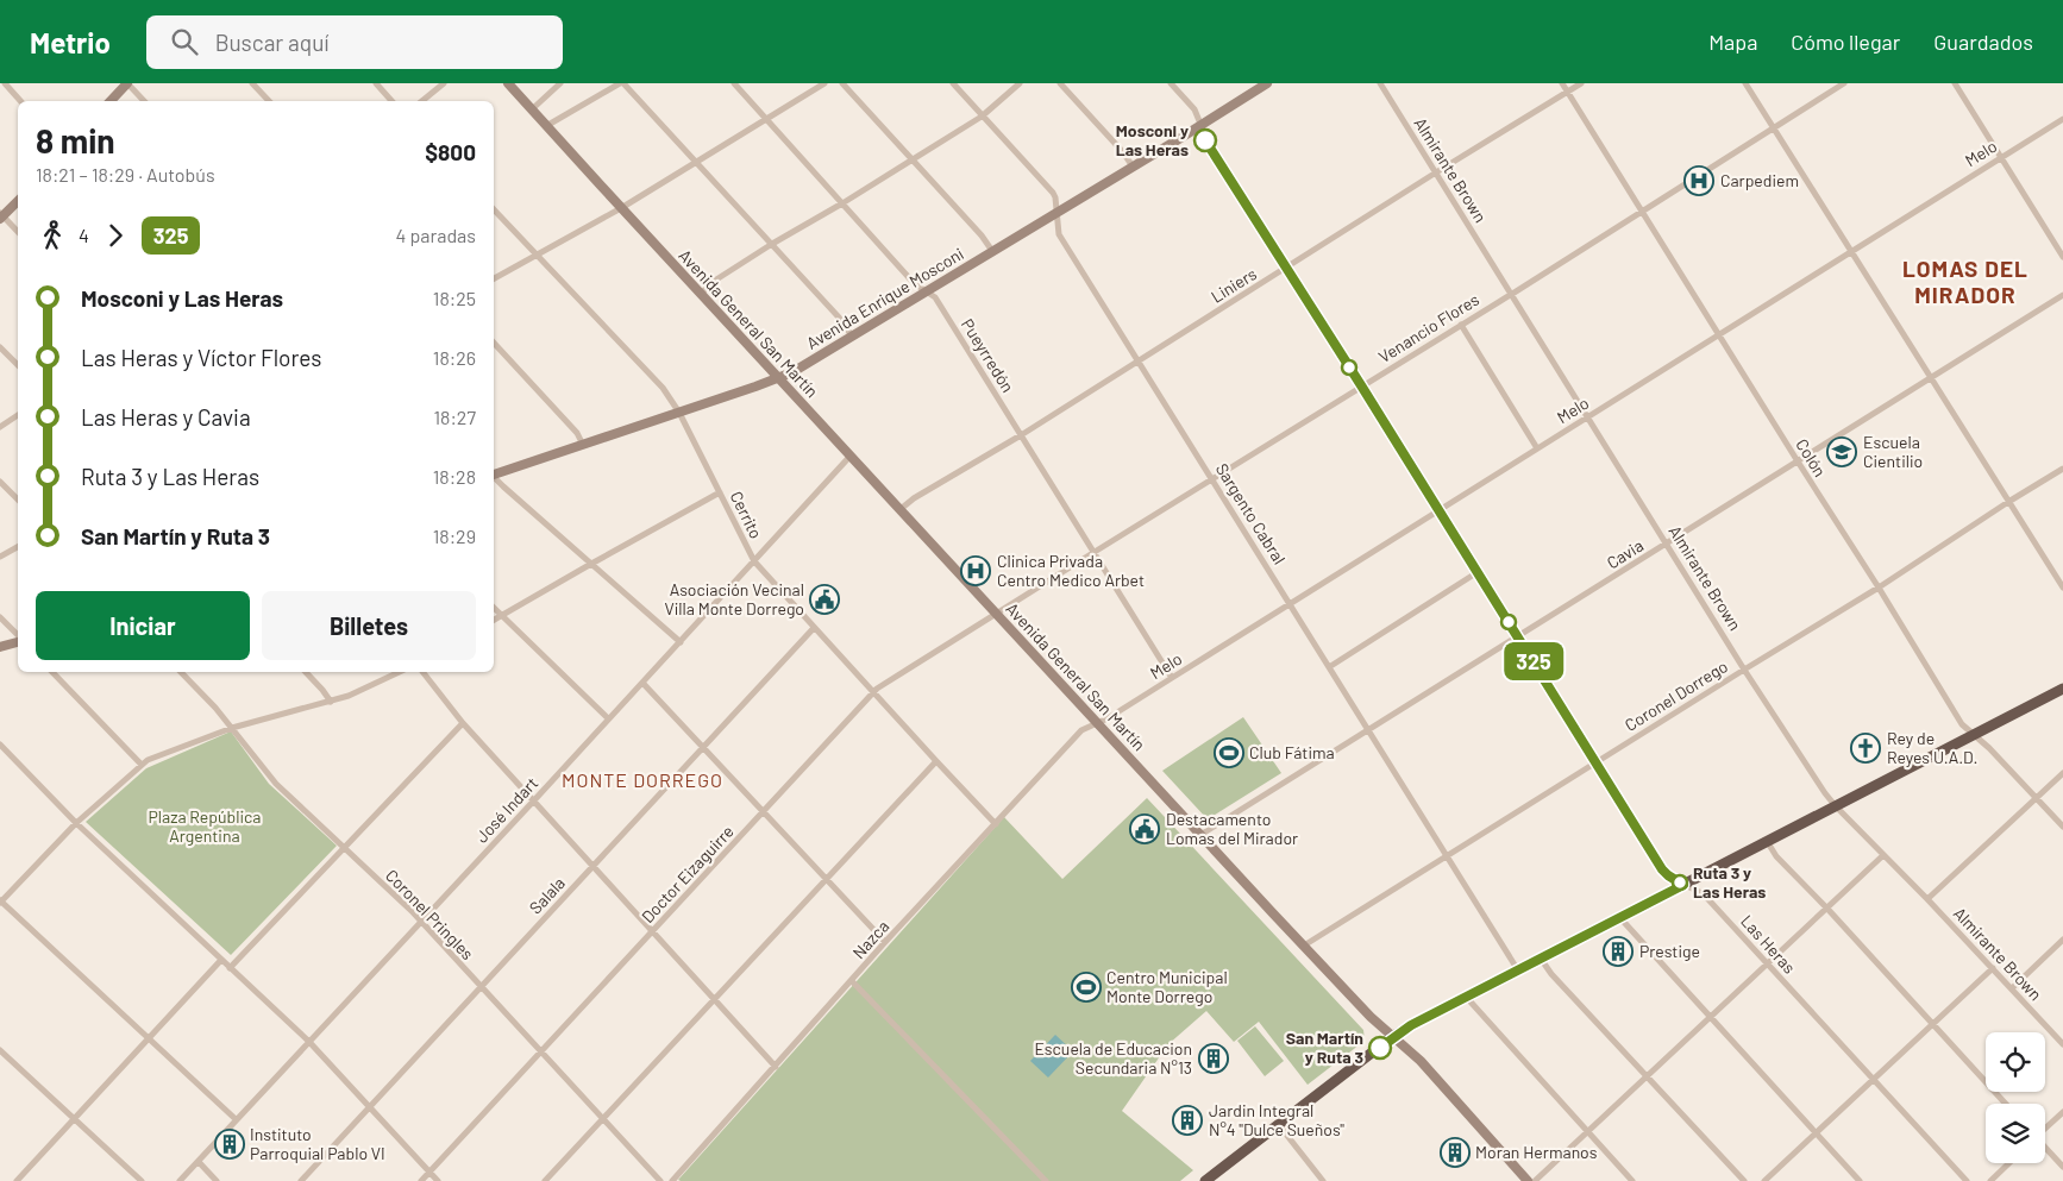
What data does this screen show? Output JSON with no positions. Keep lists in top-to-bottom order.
{
  "streets": {
    "main road": ["Avenida Enrique Mosconi", "Avenida General San Martín"],
    "street": [
      "Melo",
      "Almirante Brown",
      "Liniers",
      "Venancio Flores",
      "Pueyrredón",
      "Colón",
      "Sargento Cabral",
      "Cerrito",
      "Cavia",
      "Coronel Dorrego",
      "José Indart",
      "Doctor Eizaguirre",
      "Salala",
      "Coronel Pringles",
      "Nazca",
      "Las Heras"
    ]
  },
  "crossings": [
    ["Melo", "Almirante Brown"],
    ["Melo", "Avenida General San Martín"],
    ["Melo", "Pueyrredón"],
    ["Melo", "Colón"],
    ["Melo", "Sargento Cabral"],
    ["Melo", "Nazca"],
    ["Melo", "Las Heras"],
    ["Almirante Brown", "Liniers"],
    ["Almirante Brown", "Venancio Flores"],
    ["Almirante Brown", "Cavia"],
    ["Almirante Brown", "Coronel Dorrego"],
    ["Liniers", "Avenida General San Martín"],
    ["Liniers", "Pueyrredón"],
    ["Liniers", "Colón"],
    ["Liniers", "Sargento Cabral"],
    ["Liniers", "Las Heras"],
    ["Avenida Enrique Mosconi", "Avenida General San Martín"],
    ["Avenida Enrique Mosconi", "Pueyrredón"],
    ["Avenida Enrique Mosconi", "Sargento Cabral"],
    ["Avenida Enrique Mosconi", "Cerrito"],
    ["Avenida Enrique Mosconi", "Las Heras"],
    ["Avenida General San Martín", "Venancio Flores"],
    ["Avenida General San Martín", "Cavia"],
    ["Avenida General San Martín", "Coronel Dorrego"],
    ["Avenida General San Martín", "José Indart"],
    ["Avenida General San Martín", "Doctor Eizaguirre"],
    ["Avenida General San Martín", "Nazca"],
    ["Venancio Flores", "Pueyrredón"],
    ["Venancio Flores", "Colón"],
    ["Venancio Flores", "Sargento Cabral"],
    ["Venancio Flores", "Doctor Eizaguirre"],
    ["Venancio Flores", "Las Heras"],
    ["Colón", "Cavia"],
    ["Colón", "Coronel Dorrego"],
    ["Sargento Cabral", "Cavia"],
    ["Sargento Cabral", "Coronel Dorrego"],
    ["Cerrito", "José Indart"],
    ["Cerrito", "Doctor Eizaguirre"],
    ["Cerrito", "Salala"],
    ["Cerrito", "Nazca"],
    ["Cavia", "Las Heras"],
    ["Coronel Dorrego", "Las Heras"],
    ["José Indart", "Coronel Pringles"],
    ["Doctor Eizaguirre", "Coronel Pringles"],
    ["Salala", "Coronel Pringles"]
  ],
  "districts": ["LOMAS DEL MIRADOR", "MONTE DORREGO"],
  "parks": ["Plaza República Argentina"],
  "places": {
    "other": ["Mosconi y Las Heras", "Ruta 3 y Las Heras", "San Martín y Ruta 3"],
    "hospital": ["Carpediem", "Clinica Privada Centro Medico Arbet"],
    "school or university": ["Escuela Cientilio"],
    "public building": ["Asociación Vecinal Villa Monte Dorrego", "Destacamento Lomas del Mirador"],
    "church": ["Rey de Reyes U.A.D."],
    "sports": ["Club Fátima", "Centro Municipal Monte Dorrego"],
    "building": [
      "Prestige",
      "Escuela de Educacion Secundaria N°13",
      "Jardin Integral N°4 \"Dulce Sueños\"",
      "Instituto Parroquial Pablo VI",
      "Moran Hermanos"
    ]
  },
  "lines": ["bus line 325"],
  "page": {
    "header": "Metrio",
    "search": "Buscar aquí",
    "nav": ["Mapa", "Cómo llegar", "Guardados"],
    "on_map": "325",
    "heading": ["8 min", "18:21 – 18:29 · Autobús", "$800"],
    "legs": ["4", "325", "4 paradas"],
    "list": [
      {
        "name": "Mosconi y Las Heras",
        "value": "18:25"
      },
      {
        "name": "Las Heras y Víctor Flores",
        "value": "18:26"
      },
      {
        "name": "Las Heras y Cavia",
        "value": "18:27"
      },
      {
        "name": "Ruta 3 y Las Heras",
        "value": "18:28"
      },
      {
        "name": "San Martín y Ruta 3",
        "value": "18:29"
      }
    ],
    "buttons": ["Iniciar", "Billetes"]
  }
}
